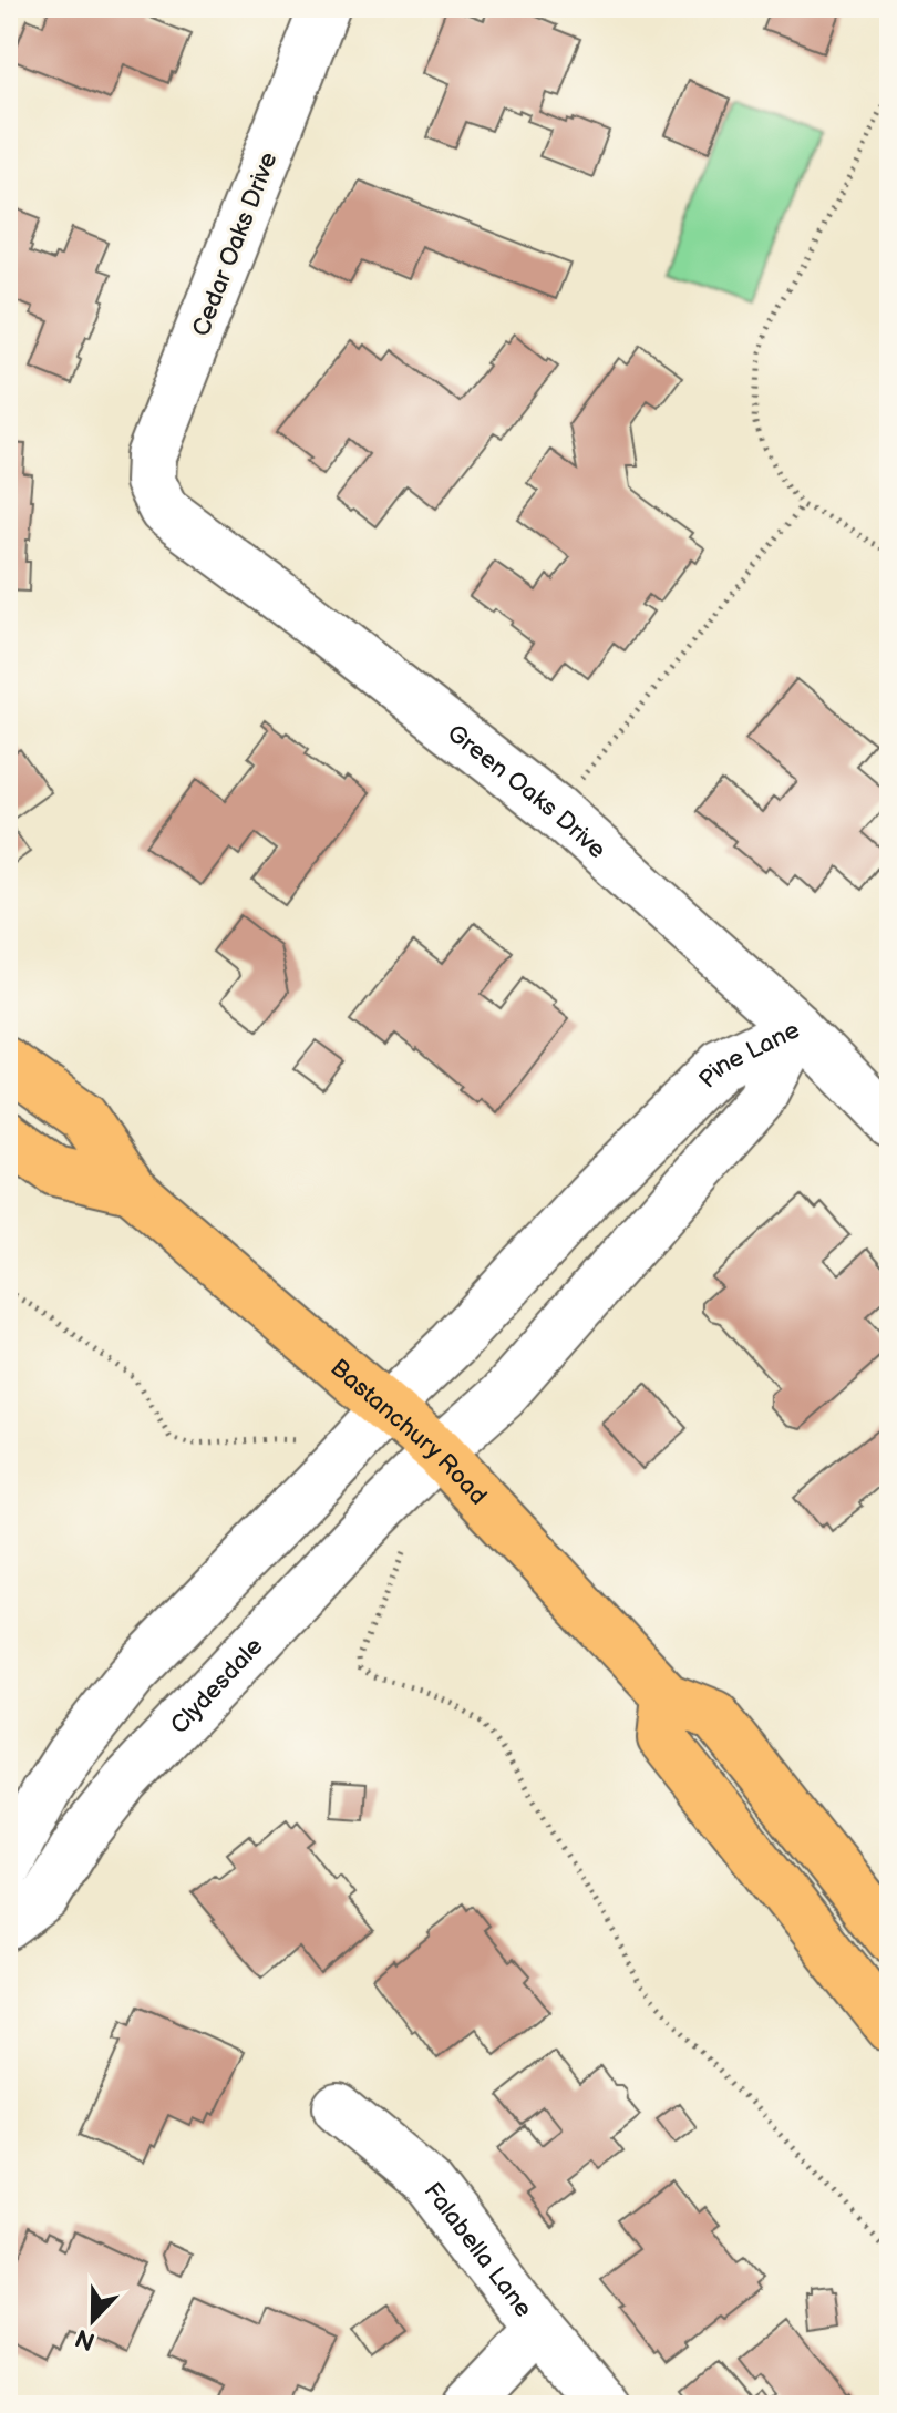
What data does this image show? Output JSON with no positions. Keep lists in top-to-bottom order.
{
  "streets": {
    "main road": ["Bastanchury Road"],
    "street": [
      "Cedar Oaks Drive",
      "Green Oaks Drive",
      "Pine Lane",
      "Clydesdale",
      "Falabella Lane"
    ]
  },
  "crossings": [
    ["Cedar Oaks Drive", "Green Oaks Drive"],
    ["Green Oaks Drive", "Pine Lane"],
    ["Pine Lane", "Bastanchury Road"],
    ["Pine Lane", "Clydesdale"],
    ["Bastanchury Road", "Clydesdale"]
  ],
  "north": "bottom"
}
